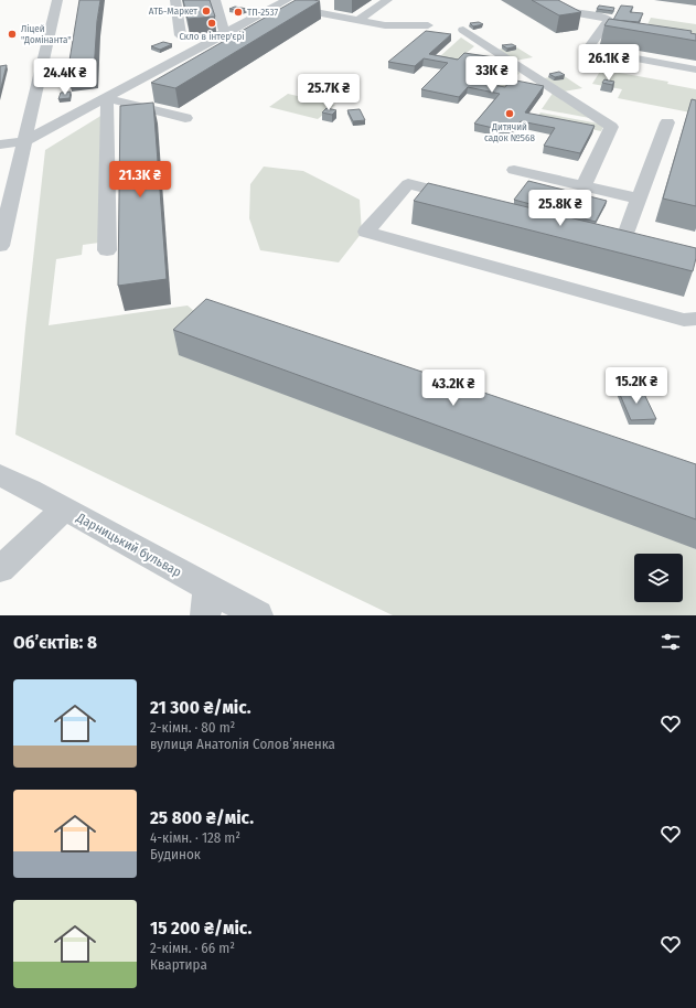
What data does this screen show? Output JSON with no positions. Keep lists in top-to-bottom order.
{
  "streets": {
    "street": ["Дарницький бульвар"]
  },
  "places": [
    "АТБ-Маркет",
    "ТП-2537",
    "Скло в інтер'єрі",
    "Ліцей \"Домінанта\"",
    "Дитячий садок №568"
  ],
  "page": {
    "price": [
      "26.1K ₴",
      "33K ₴",
      "24.4K ₴",
      "25.7K ₴",
      "21.3K ₴",
      "25.8K ₴",
      "15.2K ₴",
      "43.2K ₴"
    ],
    "heading": "Об’єктів: 8",
    "list": [
      {
        "name": "21 300 ₴/міс.",
        "note": "2-кімн. · 80 m² · вулиця Анатолія Соловʼяненка"
      },
      {
        "name": "25 800 ₴/міс.",
        "note": "4-кімн. · 128 m² · Будинок"
      },
      {
        "name": "15 200 ₴/міс.",
        "note": "2-кімн. · 66 m² · Квартира"
      }
    ]
  }
}
